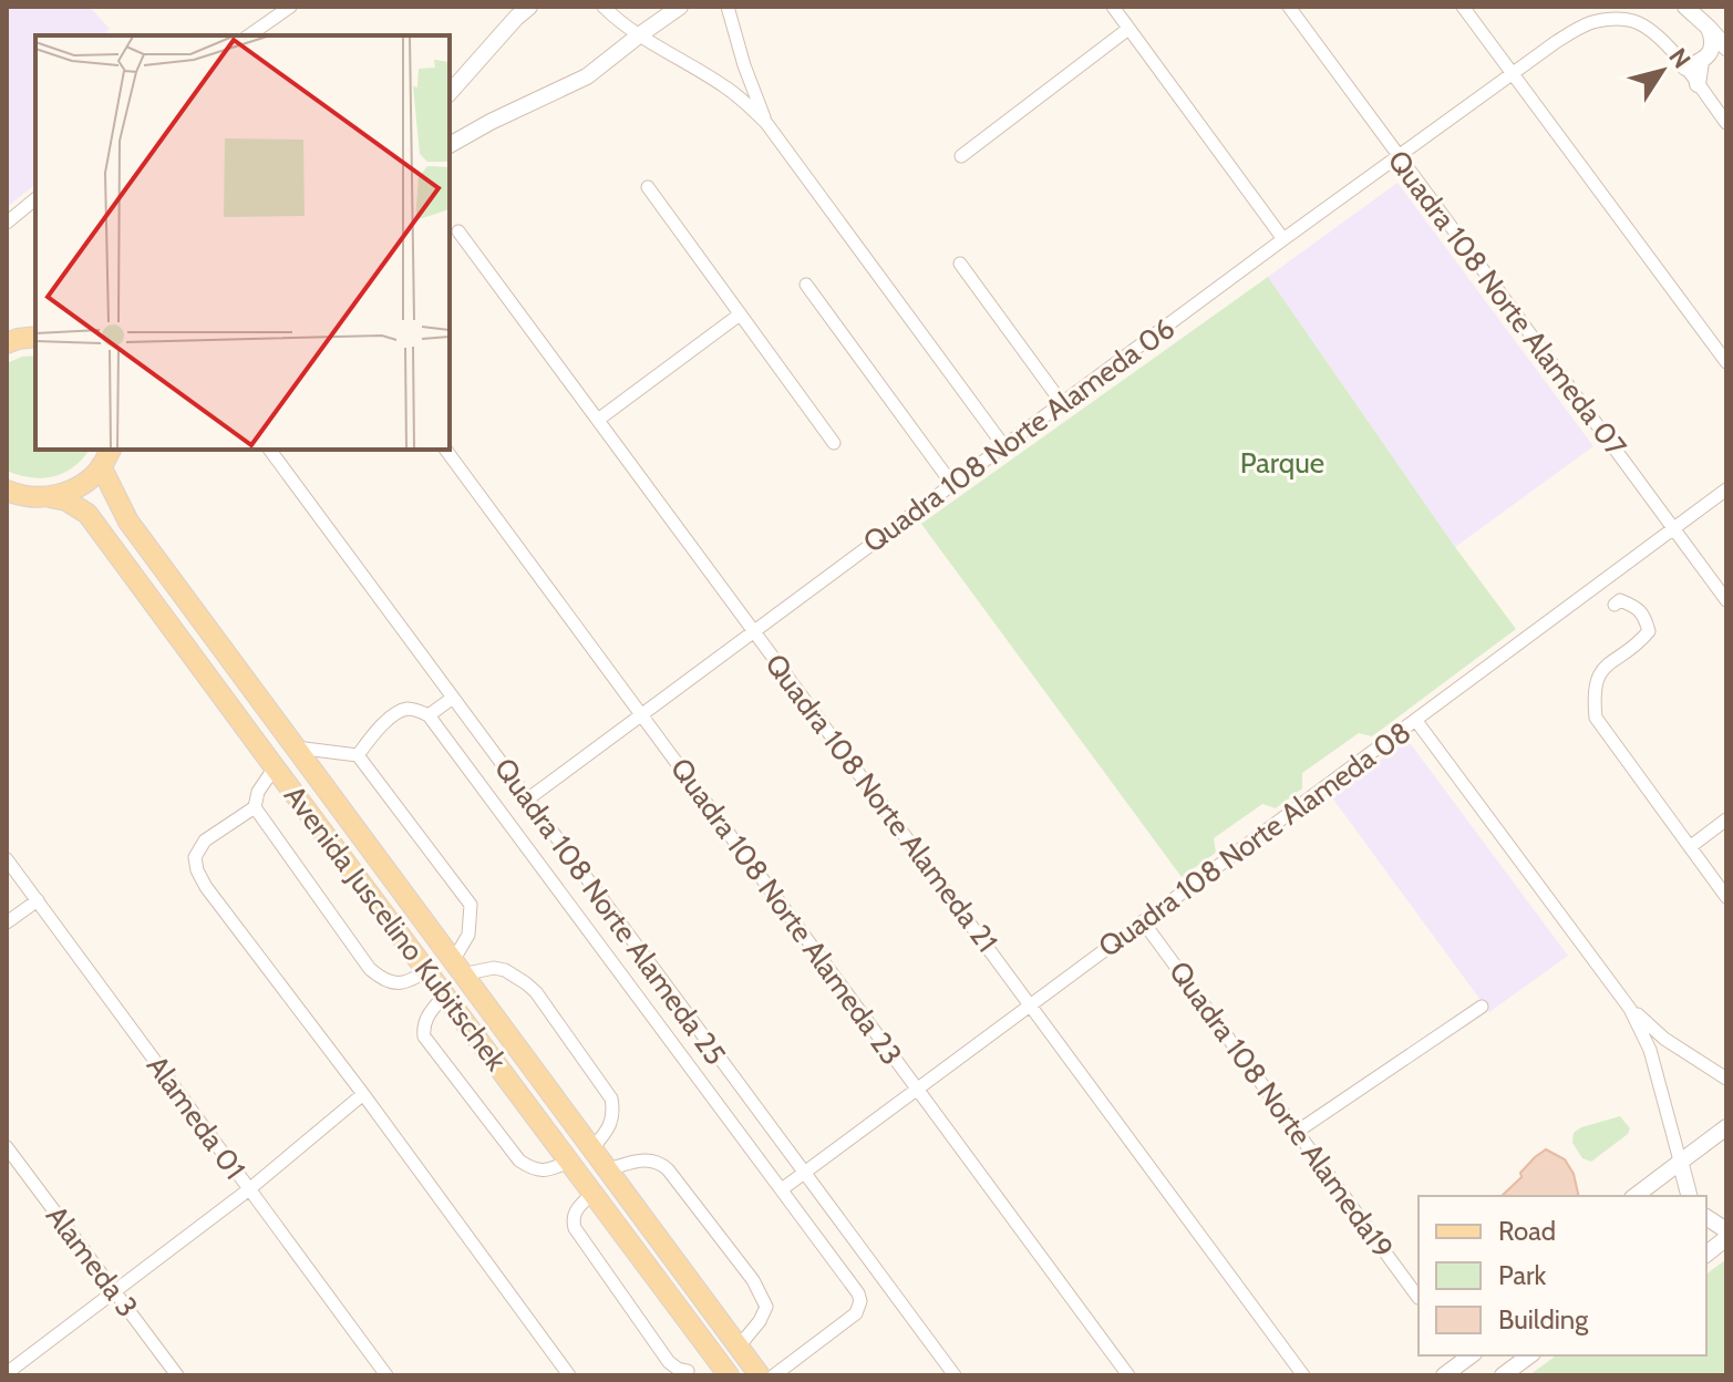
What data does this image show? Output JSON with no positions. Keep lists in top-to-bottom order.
{
  "streets": {
    "main road": ["Avenida Juscelino Kubitschek"],
    "street": [
      "Quadra 108 Norte Alameda 07",
      "Quadra 108 Norte Alameda 06",
      "Quadra 108 Norte Alameda 21",
      "Quadra 108 Norte Alameda 08",
      "Quadra 108 Norte Alameda 25",
      "Quadra 108 Norte Alameda 23",
      "Quadra 108 Norte Alameda19",
      "Alameda 01",
      "Alameda 3"
    ]
  },
  "crossings": [
    ["Quadra 108 Norte Alameda 07", "Quadra 108 Norte Alameda 06"],
    ["Quadra 108 Norte Alameda 07", "Quadra 108 Norte Alameda 08"],
    ["Quadra 108 Norte Alameda 06", "Quadra 108 Norte Alameda 21"],
    ["Quadra 108 Norte Alameda 06", "Quadra 108 Norte Alameda 25"],
    ["Quadra 108 Norte Alameda 06", "Quadra 108 Norte Alameda 23"],
    ["Quadra 108 Norte Alameda 21", "Quadra 108 Norte Alameda 08"],
    ["Quadra 108 Norte Alameda 08", "Quadra 108 Norte Alameda 25"],
    ["Quadra 108 Norte Alameda 08", "Quadra 108 Norte Alameda 23"],
    ["Quadra 108 Norte Alameda 08", "Quadra 108 Norte Alameda19"]
  ],
  "parks": ["Parque"],
  "legend": ["Road", "Park", "Building"],
  "north": "top right"
}
